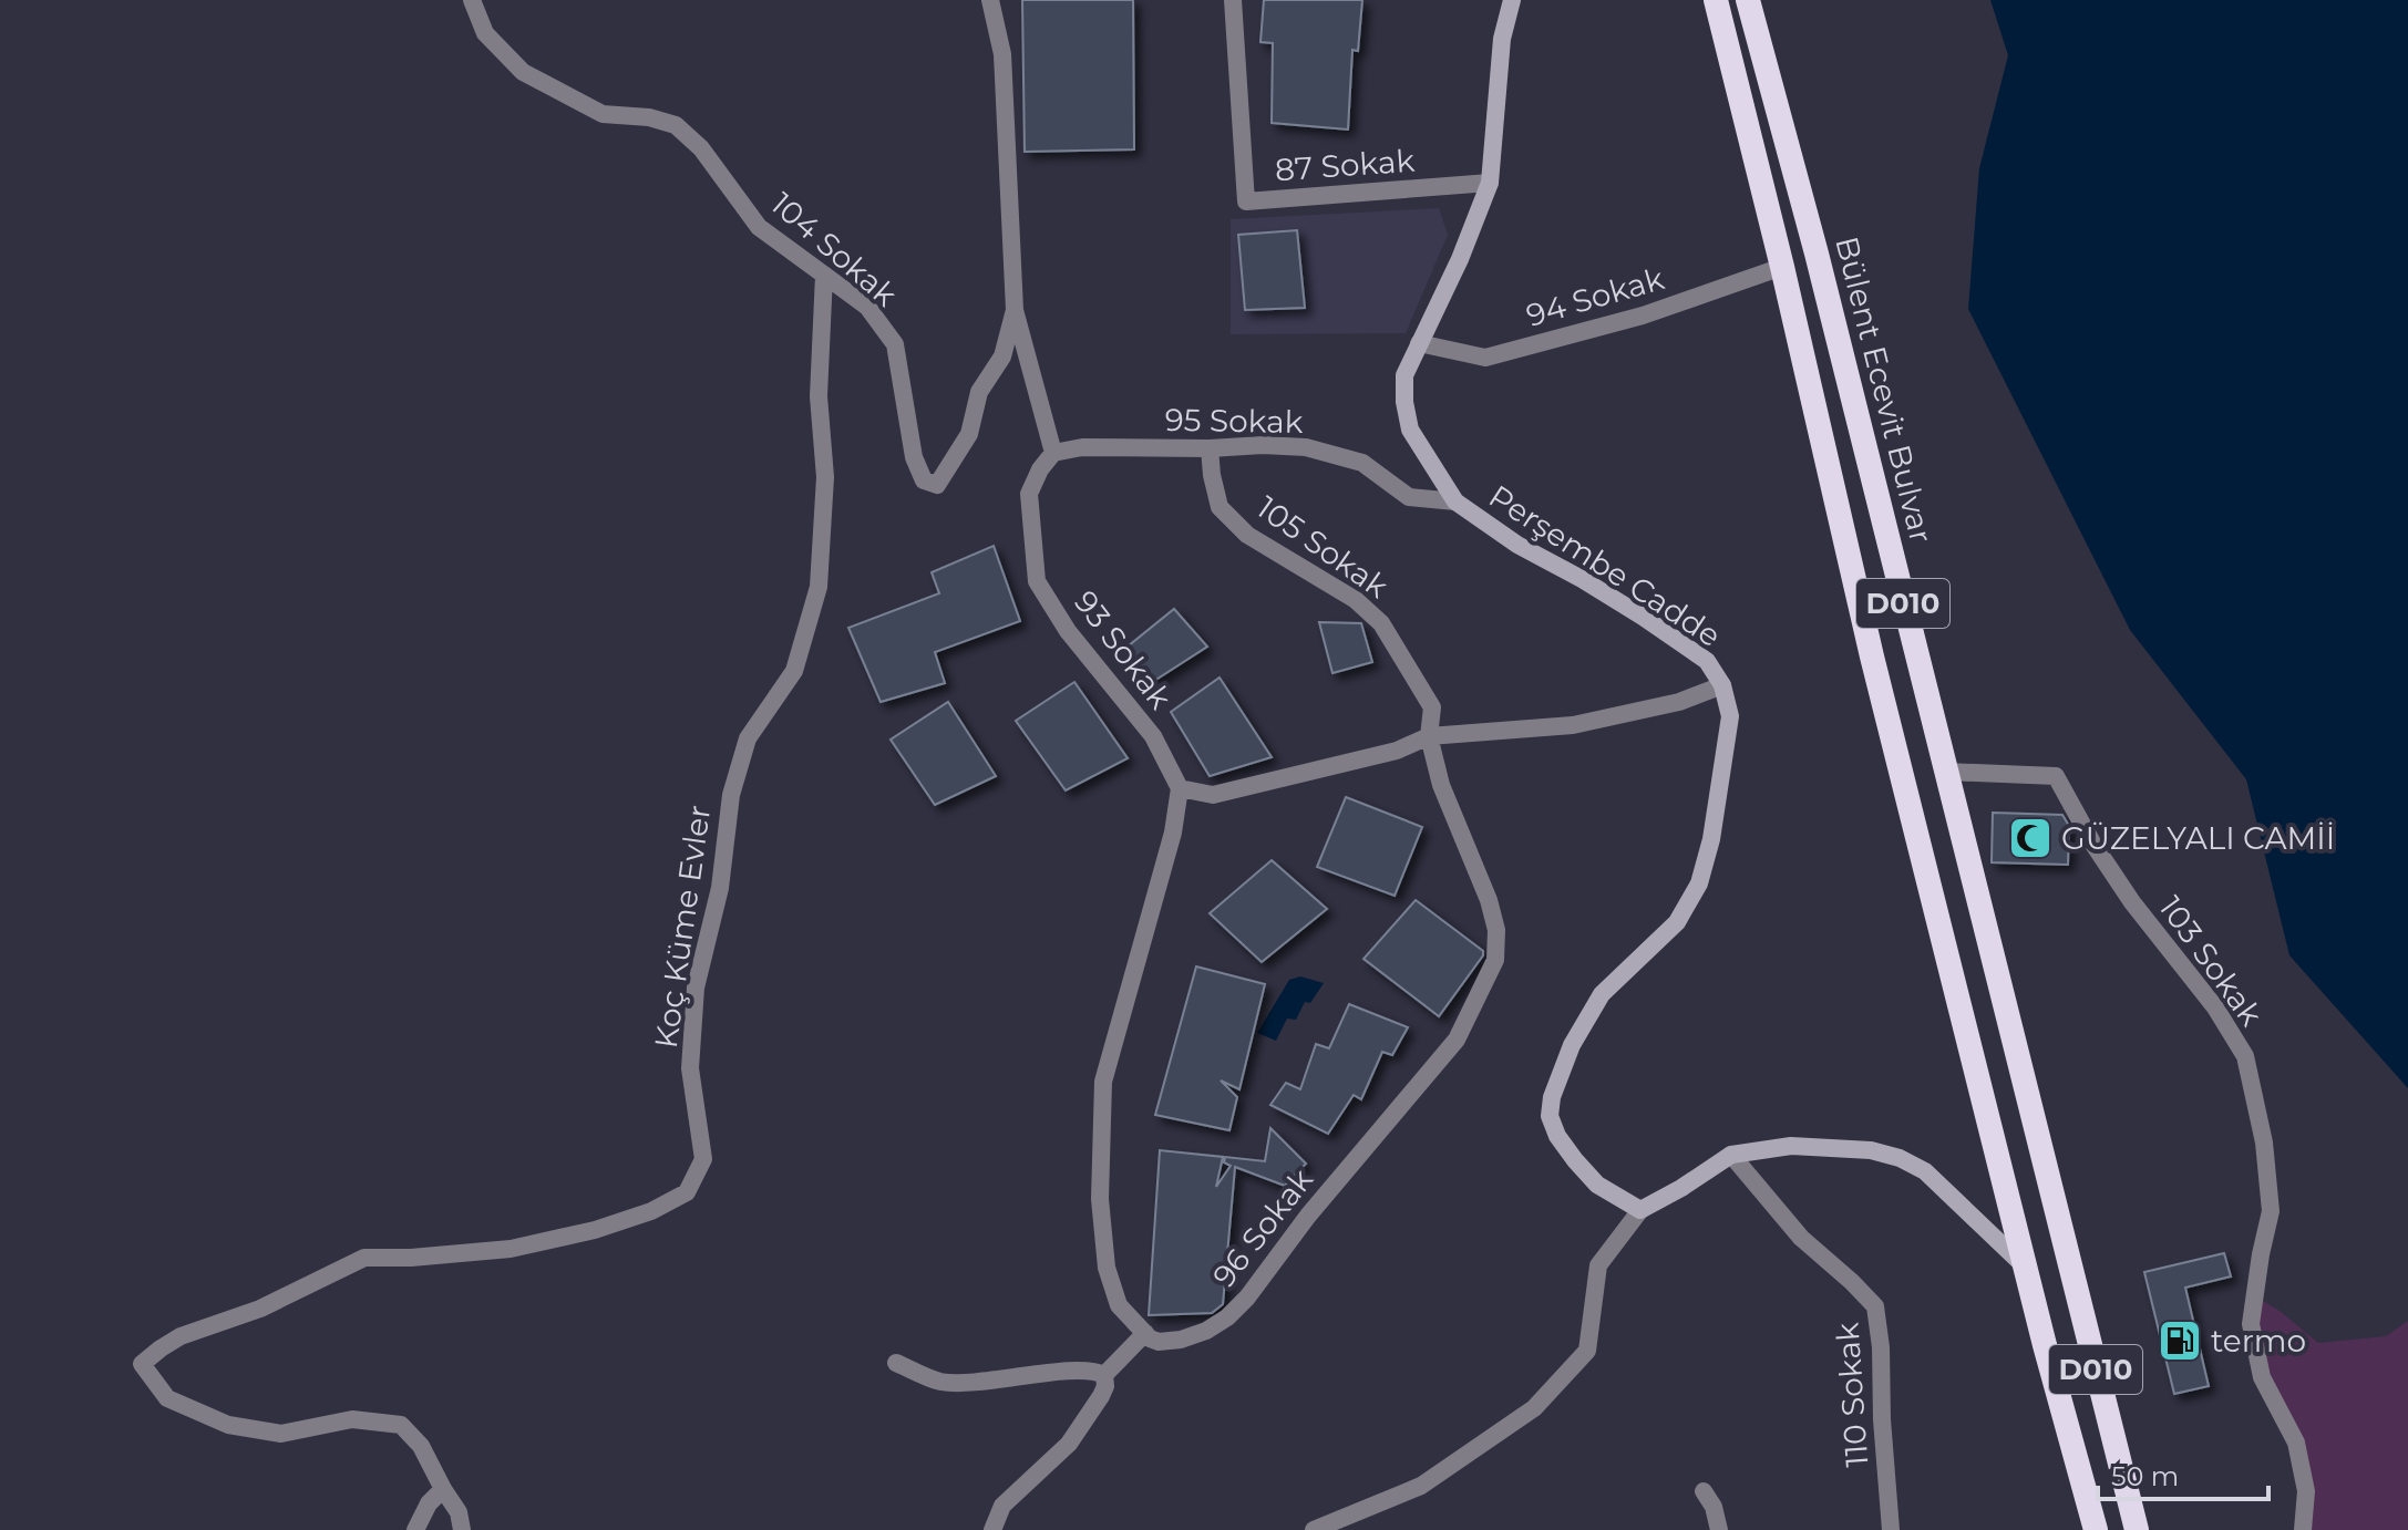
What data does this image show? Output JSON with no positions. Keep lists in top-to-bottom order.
{
  "streets": {
    "highway": ["Bülent Ecevit Bulvar", "D010"],
    "main road": ["Perşembe Cadde"],
    "street": [
      "87 Sokak",
      "104 Sokak",
      "94 Sokak",
      "95 Sokak",
      "105 Sokak",
      "93 Sokak",
      "Koç Küme Evler",
      "103 Sokak",
      "96 Sokak",
      "110 Sokak"
    ]
  },
  "crossings": [
    ["87 Sokak", "Perşembe Cadde"],
    ["104 Sokak", "Koç Küme Evler"],
    ["94 Sokak", "Perşembe Cadde"],
    ["Bülent Ecevit Bulvar", "103 Sokak"],
    ["95 Sokak", "105 Sokak"],
    ["95 Sokak", "Perşembe Cadde"],
    ["95 Sokak", "93 Sokak"],
    ["105 Sokak", "96 Sokak"]
  ],
  "places": {
    "mosque": ["GÜZELYALI CAMİİ"],
    "fuel station": ["termo"]
  },
  "scale_bar": "50 m"
}
